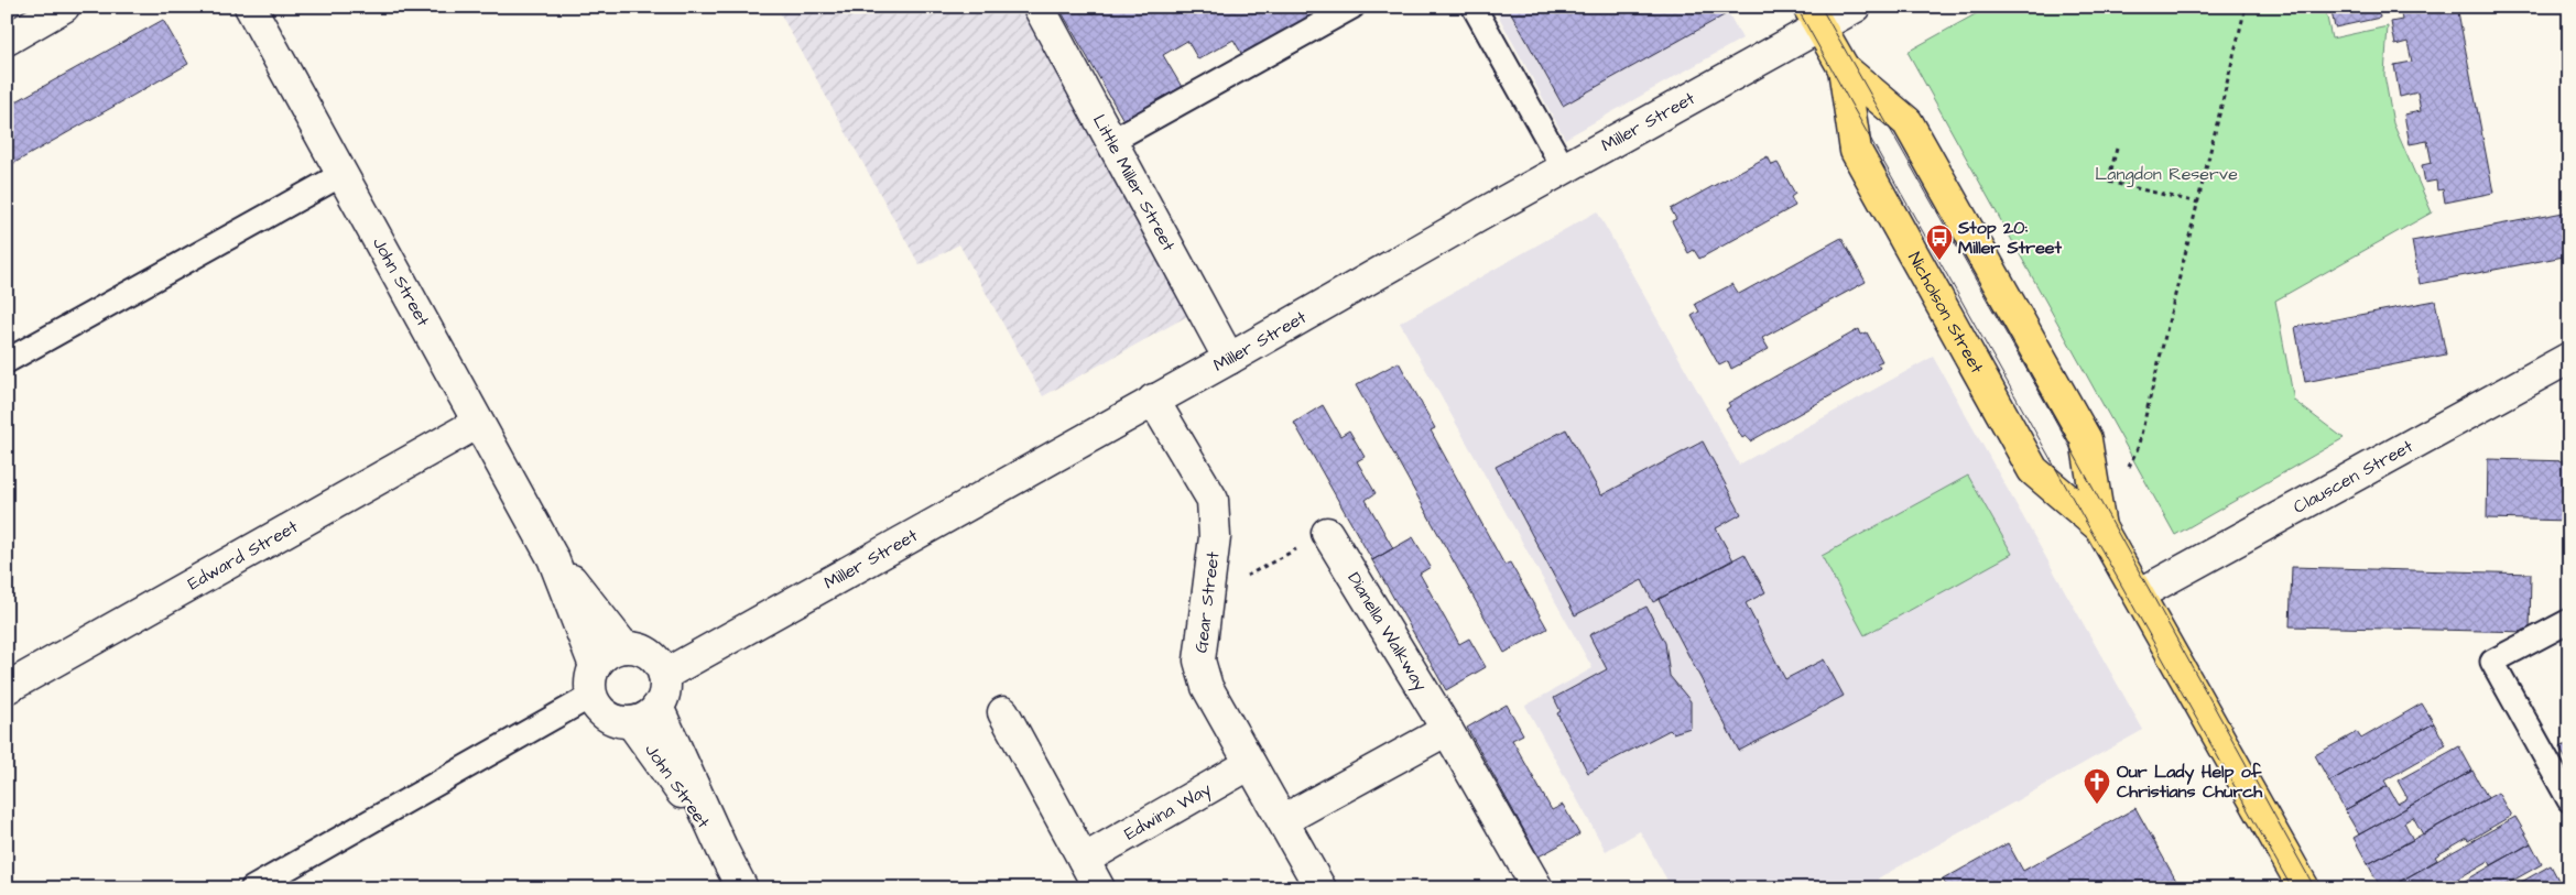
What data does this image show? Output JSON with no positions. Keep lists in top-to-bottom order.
{
  "streets": {
    "main road": ["Nicholson Street"],
    "street": [
      "Miller Street",
      "Little Miller Street",
      "John Street",
      "Clauscen Street",
      "Edward Street",
      "Gear Street",
      "Dianella Walkway",
      "Edwina Way"
    ]
  },
  "crossings": [
    ["Miller Street", "Little Miller Street"],
    ["Miller Street", "John Street"],
    ["Miller Street", "Nicholson Street"],
    ["Miller Street", "Gear Street"],
    ["John Street", "Edward Street"],
    ["Nicholson Street", "Clauscen Street"],
    ["Gear Street", "Edwina Way"]
  ],
  "parks": ["Langdon Reserve"],
  "places": {
    "bus stop": ["Stop 20: Miller Street"],
    "church": ["Our Lady Help of Christians Church"]
  }
}
